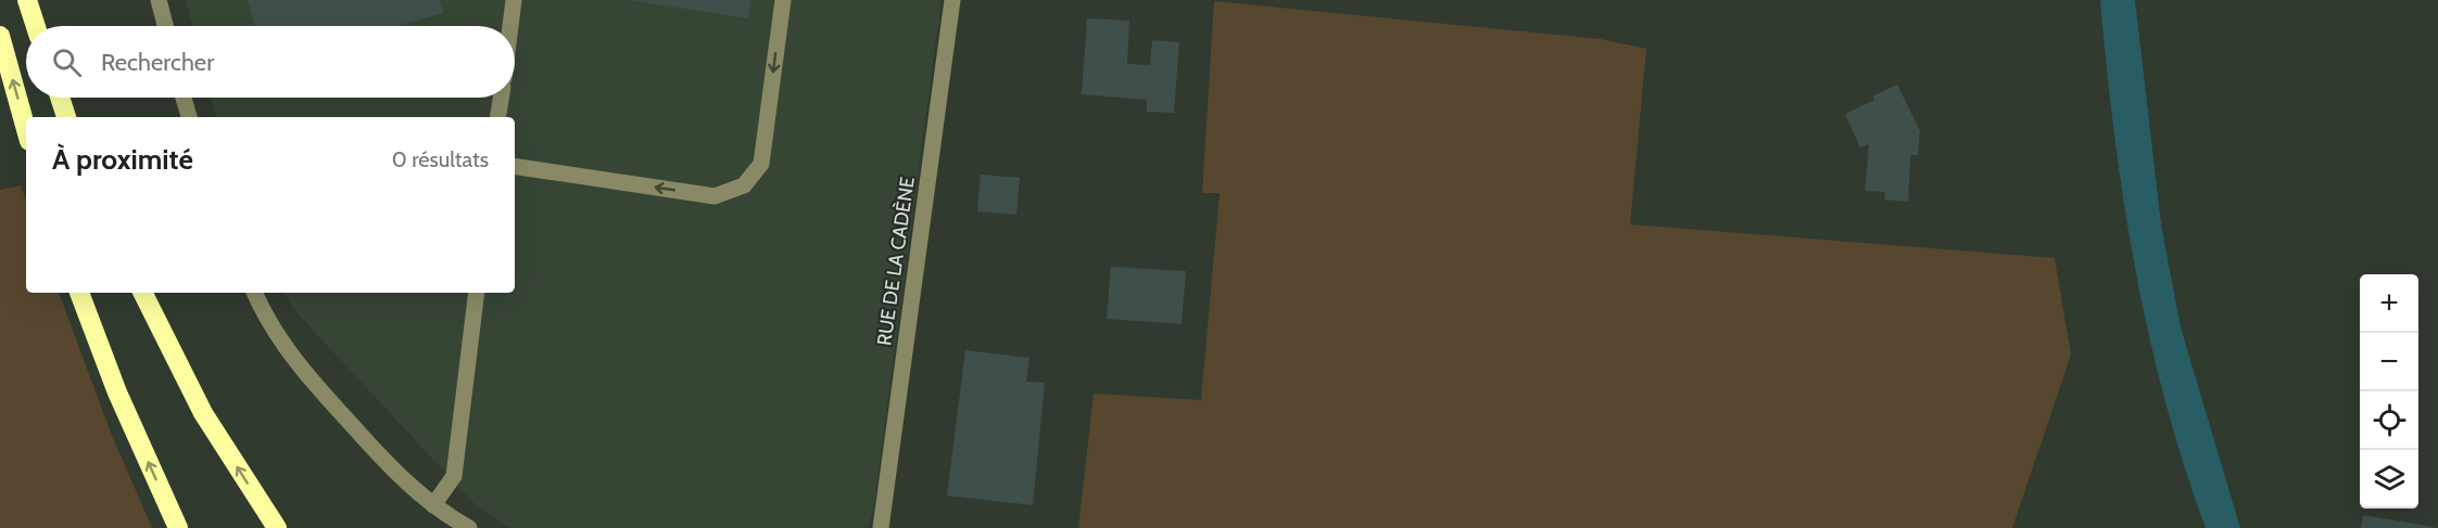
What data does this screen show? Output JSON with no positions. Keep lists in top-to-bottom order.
{
  "streets": {
    "street": ["RUE DE LA CADÈNE"]
  },
  "page": {
    "search": "Rechercher",
    "heading": ["À proximité", "0 résultats"],
    "map_buttons": ["+", "−"]
  }
}
